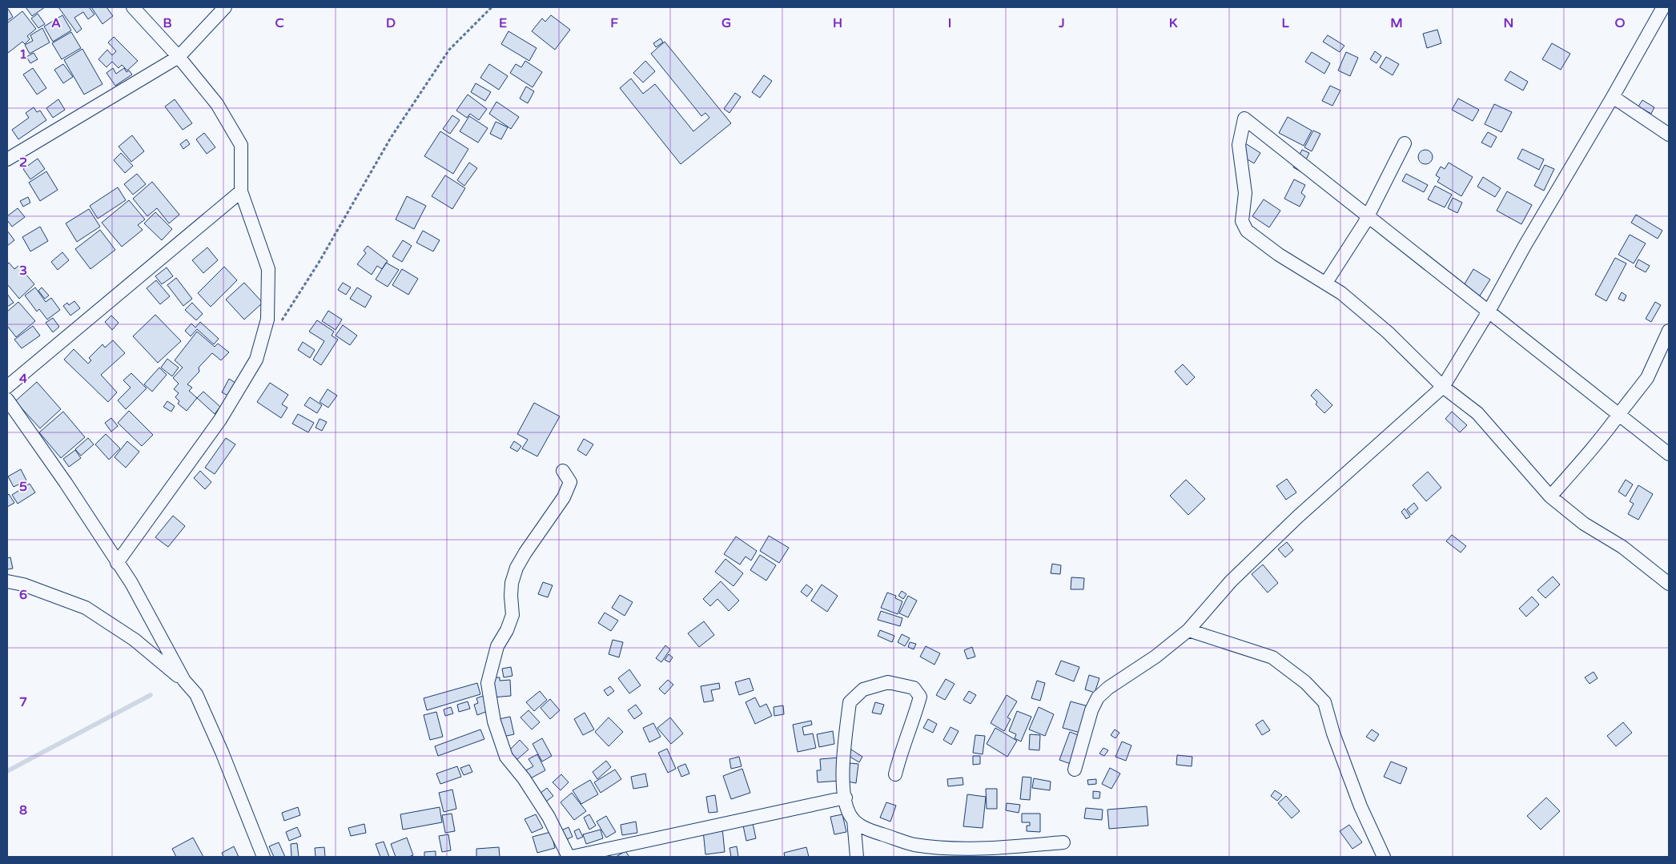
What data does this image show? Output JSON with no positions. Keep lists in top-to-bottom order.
{
  "grid": {
    "columns": [
      "A",
      "B",
      "C",
      "D",
      "E",
      "F",
      "G",
      "H",
      "I",
      "J",
      "K",
      "L",
      "M",
      "N",
      "O"
    ],
    "rows": [
      "1",
      "2",
      "3",
      "4",
      "5",
      "6",
      "7",
      "8"
    ]
  }
}
